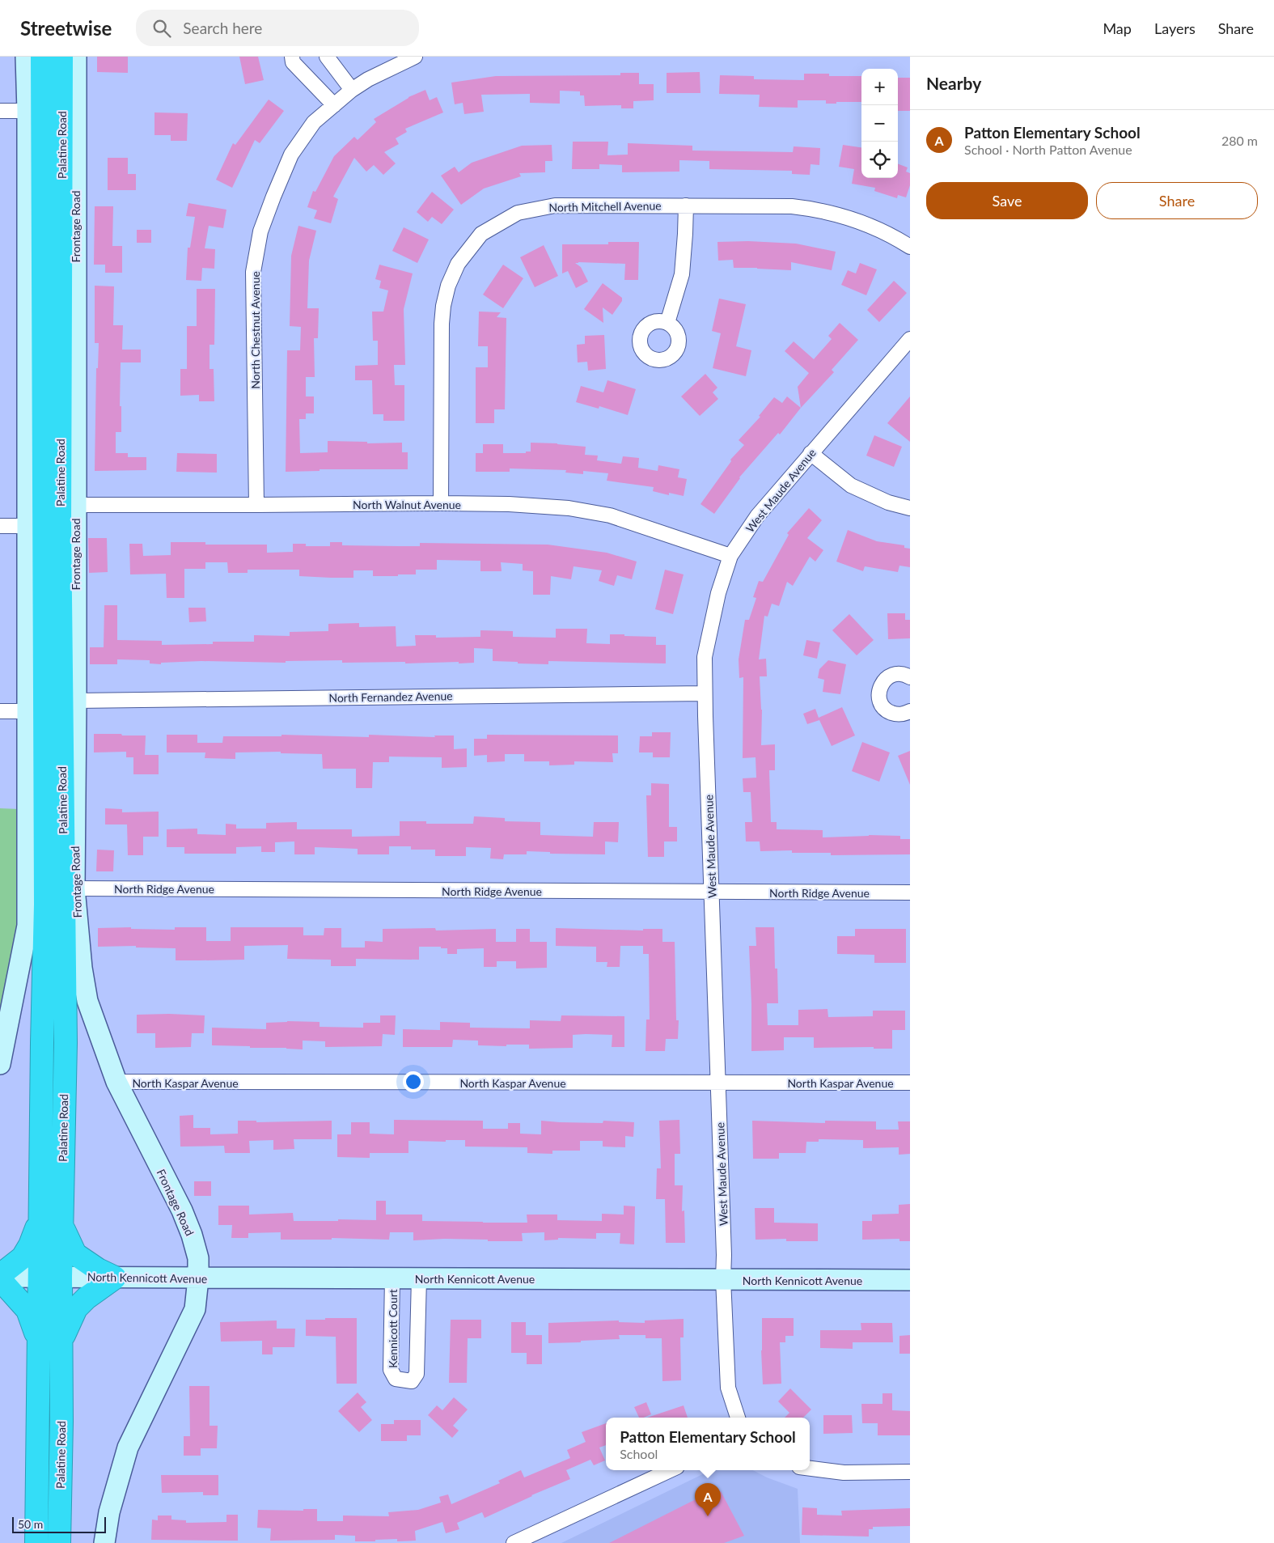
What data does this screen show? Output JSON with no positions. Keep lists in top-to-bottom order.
{
  "streets": {
    "highway": ["Palatine Road"],
    "street": [
      "North Mitchell Avenue",
      "Frontage Road",
      "North Chestnut Avenue",
      "West Maude Avenue",
      "North Walnut Avenue",
      "North Fernandez Avenue",
      "North Ridge Avenue",
      "North Kaspar Avenue",
      "North Kennicott Avenue",
      "Kennicott Court"
    ]
  },
  "crossings": [
    ["Palatine Road", "North Kennicott Avenue"],
    ["North Mitchell Avenue", "North Walnut Avenue"],
    ["Frontage Road", "North Walnut Avenue"],
    ["Frontage Road", "North Fernandez Avenue"],
    ["Frontage Road", "North Ridge Avenue"],
    ["Frontage Road", "North Kaspar Avenue"],
    ["Frontage Road", "North Kennicott Avenue"],
    ["North Chestnut Avenue", "North Walnut Avenue"],
    ["West Maude Avenue", "North Walnut Avenue"],
    ["West Maude Avenue", "North Fernandez Avenue"],
    ["West Maude Avenue", "North Ridge Avenue"],
    ["West Maude Avenue", "North Kaspar Avenue"],
    ["West Maude Avenue", "North Kennicott Avenue"],
    ["North Kennicott Avenue", "Kennicott Court"]
  ],
  "scale_bar": "50 m",
  "page": {
    "header": "Streetwise",
    "search": "Search here",
    "nav": ["Map", "Layers", "Share"],
    "heading": "Nearby",
    "map_buttons": ["+", "−"],
    "list": [
      {
        "mark": "A",
        "name": "Patton Elementary School",
        "note": "School · North Patton Avenue",
        "value": "280 m"
      }
    ],
    "buttons": ["Save", "Share"],
    "popup": ["Patton Elementary School", "School"],
    "pins": "A",
    "scale": "50 m"
  }
}
